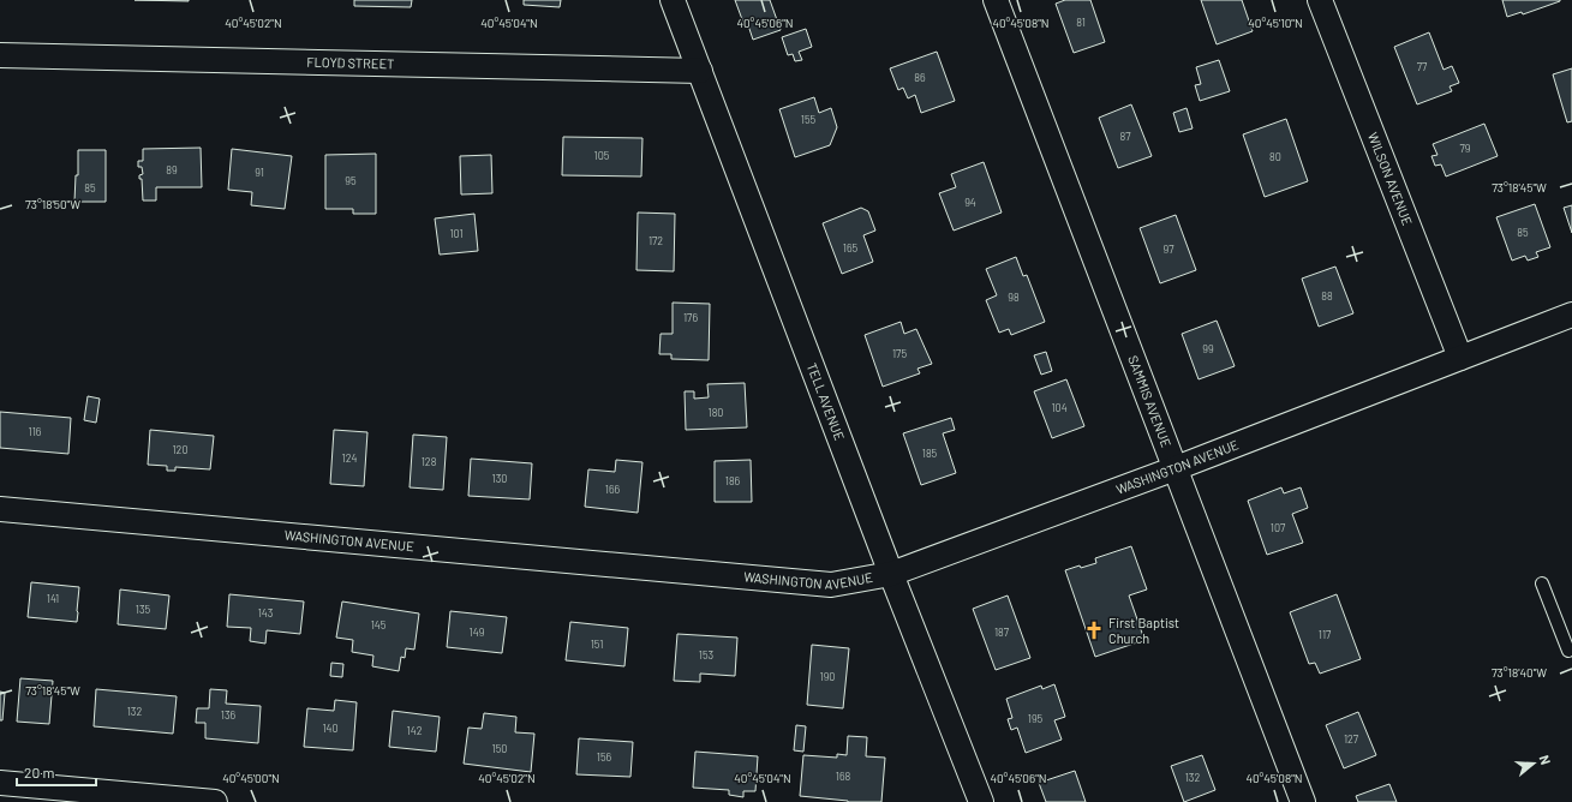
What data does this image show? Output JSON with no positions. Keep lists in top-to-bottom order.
{
  "streets": {
    "street": [
      "FLOYD STREET",
      "WILSON AVENUE",
      "TELL AVENUE",
      "SAMMIS AVENUE",
      "WASHINGTON AVENUE"
    ]
  },
  "crossings": [
    ["FLOYD STREET", "TELL AVENUE"],
    ["WILSON AVENUE", "WASHINGTON AVENUE"],
    ["TELL AVENUE", "WASHINGTON AVENUE"],
    ["SAMMIS AVENUE", "WASHINGTON AVENUE"]
  ],
  "places": {
    "church": ["First Baptist Church"]
  },
  "house_numbers": [
    "81",
    "77",
    "86",
    "155",
    "87",
    "79",
    "105",
    "80",
    "89",
    "91",
    "95",
    "85",
    "94",
    "85",
    "101",
    "172",
    "165",
    "97",
    "88",
    "98",
    "176",
    "99",
    "175",
    "104",
    "180",
    "116",
    "120",
    "185",
    "124",
    "128",
    "130",
    "186",
    "166",
    "107",
    "141",
    "135",
    "143",
    "145",
    "149",
    "187",
    "117",
    "151",
    "153",
    "190",
    "132",
    "136",
    "195",
    "140",
    "142",
    "127",
    "150",
    "156",
    "168",
    "132"
  ],
  "scale_bar": "20 m",
  "north": "right",
  "coordinates": [
    "40°45'02\"N",
    "40°45'04\"N",
    "40°45'06\"N",
    "40°45'08\"N",
    "40°45'10\"N",
    "73°18'45\"W",
    "73°18'50\"W",
    "73°18'40\"W",
    "40°45'00\"N"
  ]
}
